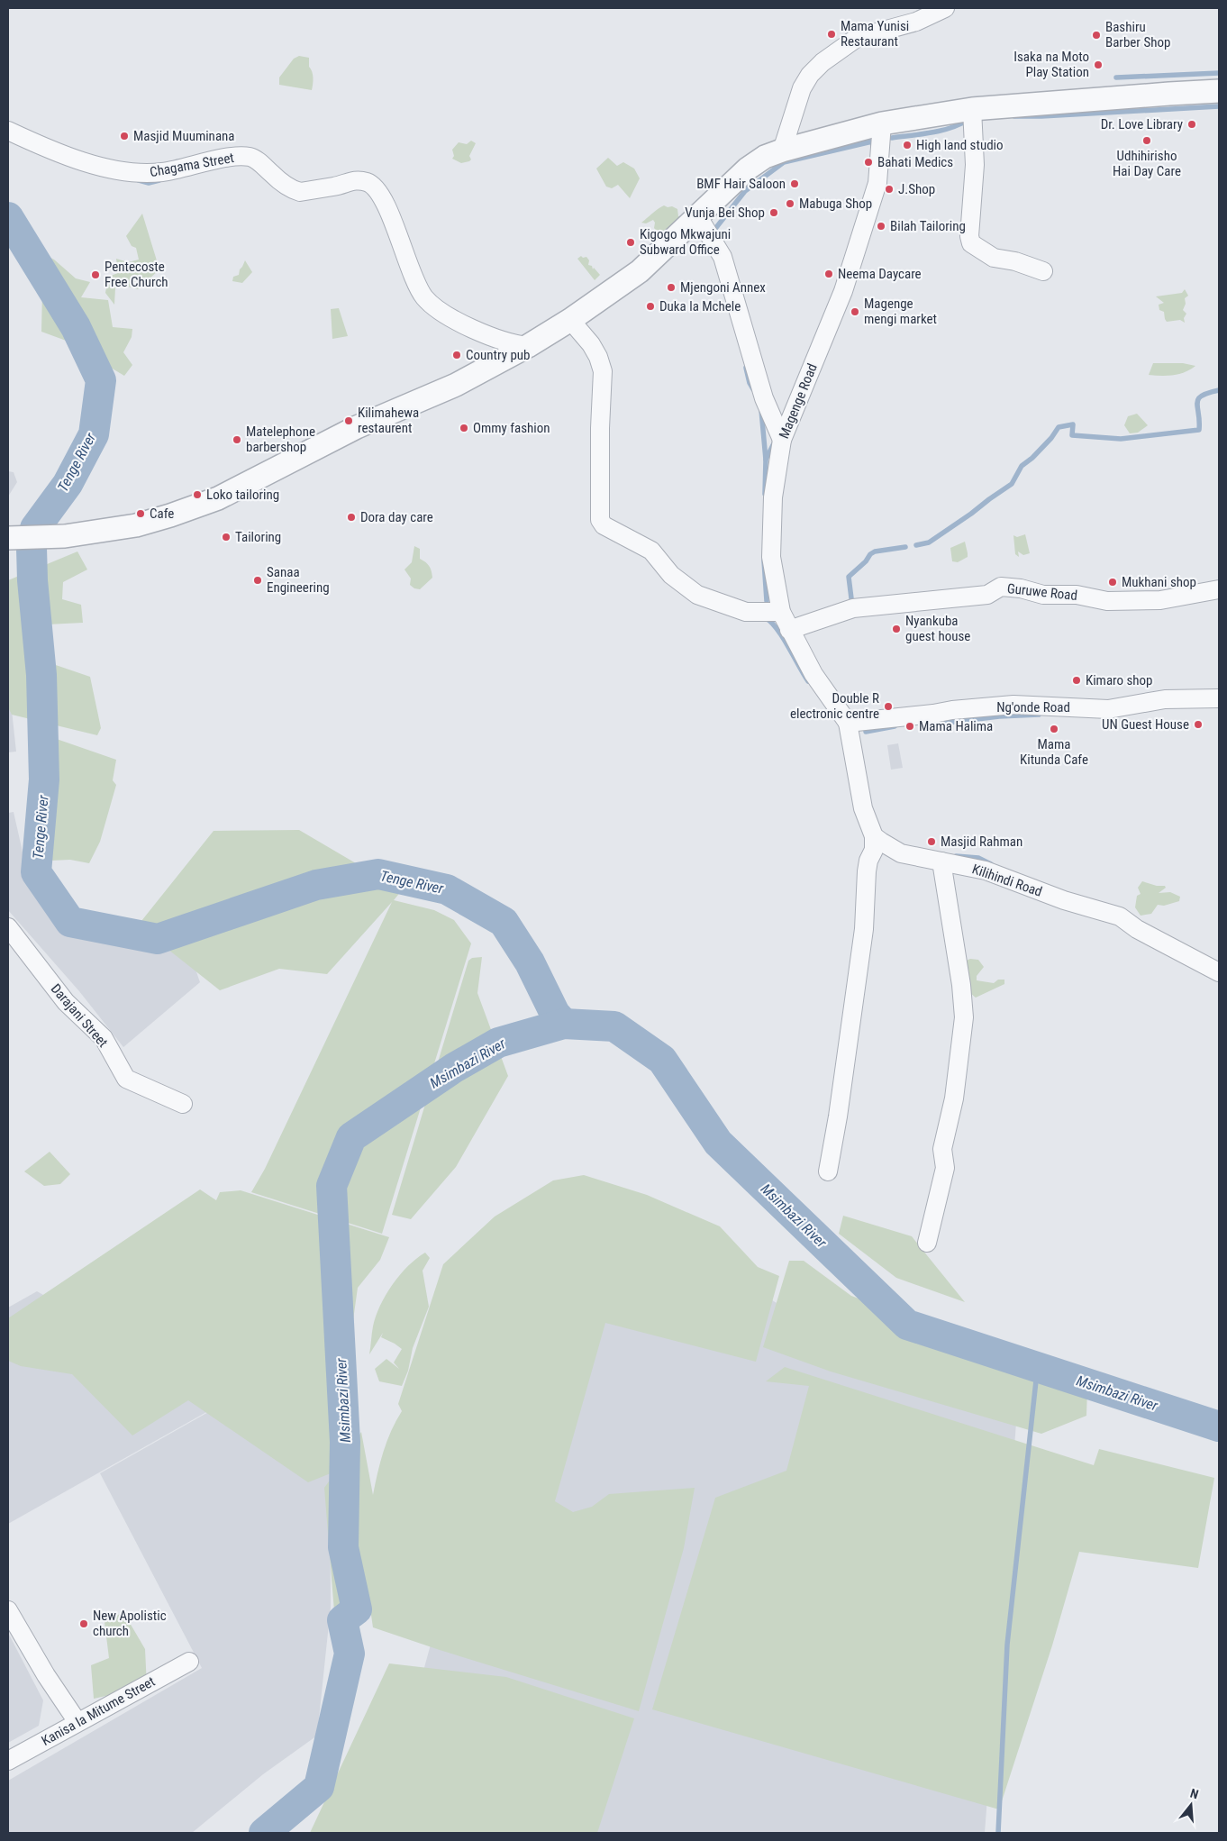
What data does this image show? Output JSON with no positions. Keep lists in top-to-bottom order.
{
  "streets": {
    "street": [
      "Chagama Street",
      "Magenge Road",
      "Guruwe Road",
      "Ng'onde Road",
      "Kilihindi Road",
      "Darajani Street",
      "Kanisa la Mitume Street"
    ]
  },
  "crossings": [
    ["Magenge Road", "Guruwe Road"],
    ["Magenge Road", "Ng'onde Road"]
  ],
  "water": ["Tenge River", "Msimbazi River"],
  "places": [
    "Mama Yunisi Restaurant",
    "Bashiru Barber Shop",
    "Isaka na Moto Play Station",
    "Dr. Love Library",
    "Masjid Muuminana",
    "Udhihirisho Hai Day Care",
    "High land studio",
    "Bahati Medics",
    "BMF Hair Saloon",
    "J.Shop",
    "Mabuga Shop",
    "Vunja Bei Shop",
    "Bilah Tailoring",
    "Kigogo Mkwajuni Subward Office",
    "Neema Daycare",
    "Pentecoste Free Church",
    "Mjengoni Annex",
    "Duka la Mchele",
    "Magenge mengi market",
    "Country pub",
    "Kilimahewa restaurent",
    "Ommy fashion",
    "Matelephone barbershop",
    "Loko tailoring",
    "Cafe",
    "Dora day care",
    "Tailoring",
    "Sanaa Engineering",
    "Mukhani shop",
    "Nyankuba guest house",
    "Kimaro shop",
    "Double R electronic centre",
    "UN Guest House",
    "Mama Halima",
    "Mama Kitunda Cafe",
    "Masjid Rahman",
    "New Apolistic church"
  ],
  "north": "top"
}
